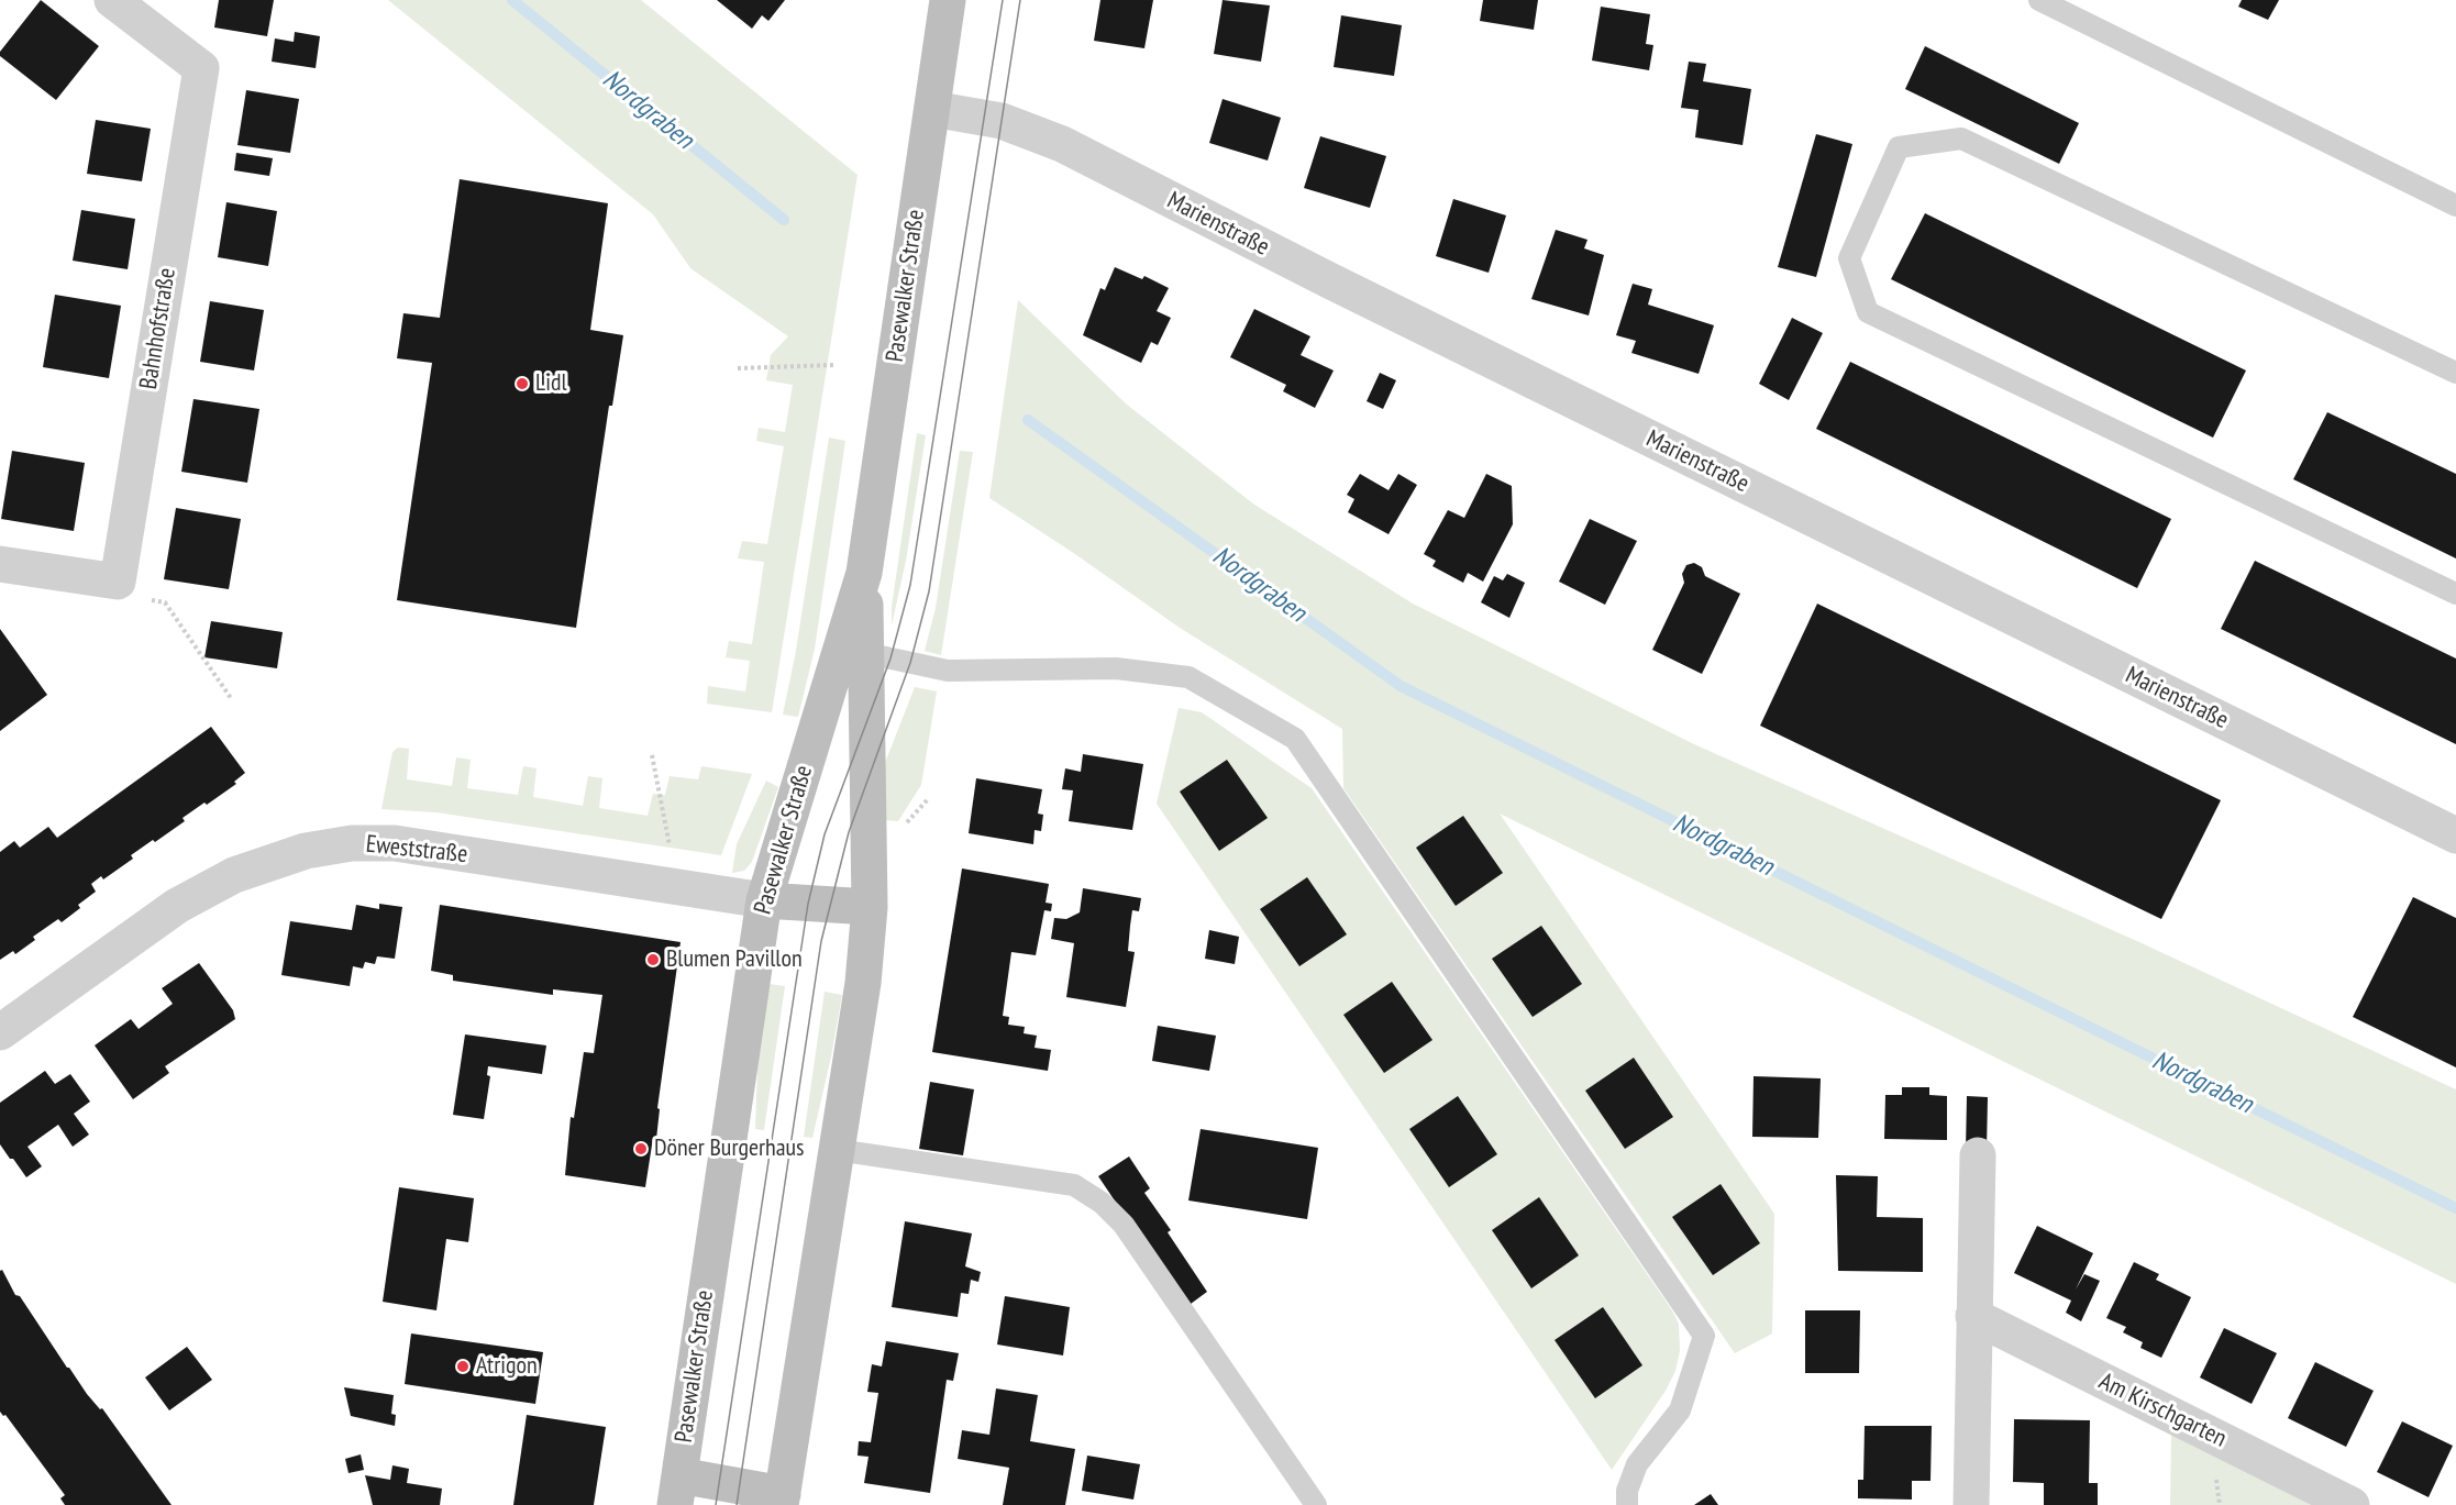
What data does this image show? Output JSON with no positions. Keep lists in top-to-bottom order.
{
  "streets": {
    "main road": ["Pasewalker Straße"],
    "street": [
      "Marienstraße",
      "Bahnhofstraße",
      "Eweststraße",
      "Am Kirschgarten"
    ]
  },
  "crossings": [
    ["Marienstraße", "Pasewalker Straße"],
    ["Pasewalker Straße", "Eweststraße"]
  ],
  "water": ["Nordgraben"],
  "places": [
    "Lidl",
    "Blumen Pavillon",
    "Döner Burgerhaus",
    "Atrigon"
  ]
}
